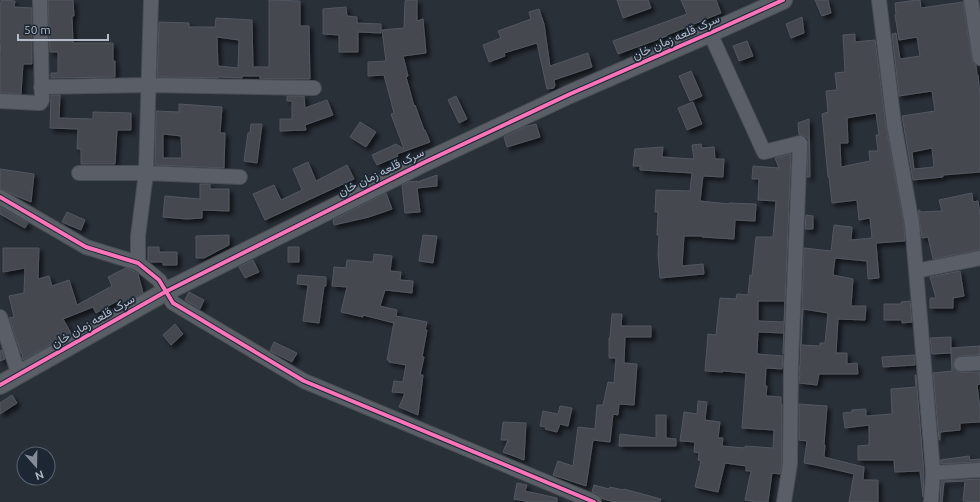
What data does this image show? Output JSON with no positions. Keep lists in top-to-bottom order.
{
  "streets": {
    "street": ["سرک قلعه زمان خان"]
  },
  "scale_bar": "50 m",
  "north": "bottom"
}
